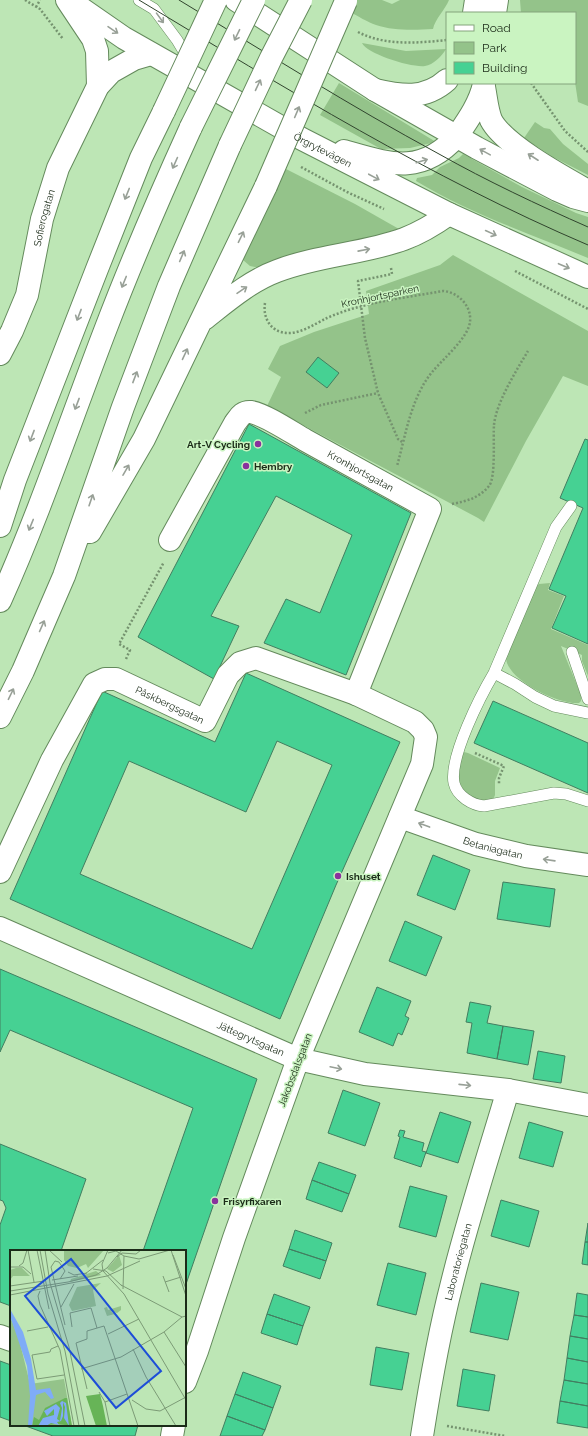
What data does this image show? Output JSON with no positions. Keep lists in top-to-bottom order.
{
  "streets": {
    "main road": [
      "Örgrytevägen",
      "Sofierogatan",
      "Kronhjortsgatan",
      "Påskbergsgatan",
      "Betaniagatan",
      "Jättegrytsgatan",
      "Jakobsdalsgatan",
      "Laboratoriegatan"
    ],
    "path": ["Kronhjortsparken"]
  },
  "crossings": [
    ["Örgrytevägen", "Sofierogatan"],
    ["Kronhjortsparken", "Kronhjortsgatan"],
    ["Påskbergsgatan", "Jakobsdalsgatan"],
    ["Betaniagatan", "Jakobsdalsgatan"],
    ["Jättegrytsgatan", "Jakobsdalsgatan"],
    ["Jättegrytsgatan", "Laboratoriegatan"]
  ],
  "one_way": ["Betaniagatan"],
  "places": [
    "Art-V Cycling",
    "Hembry",
    "Ishuset",
    "Frisyrfixaren"
  ],
  "legend": ["Road", "Park", "Building"]
}
